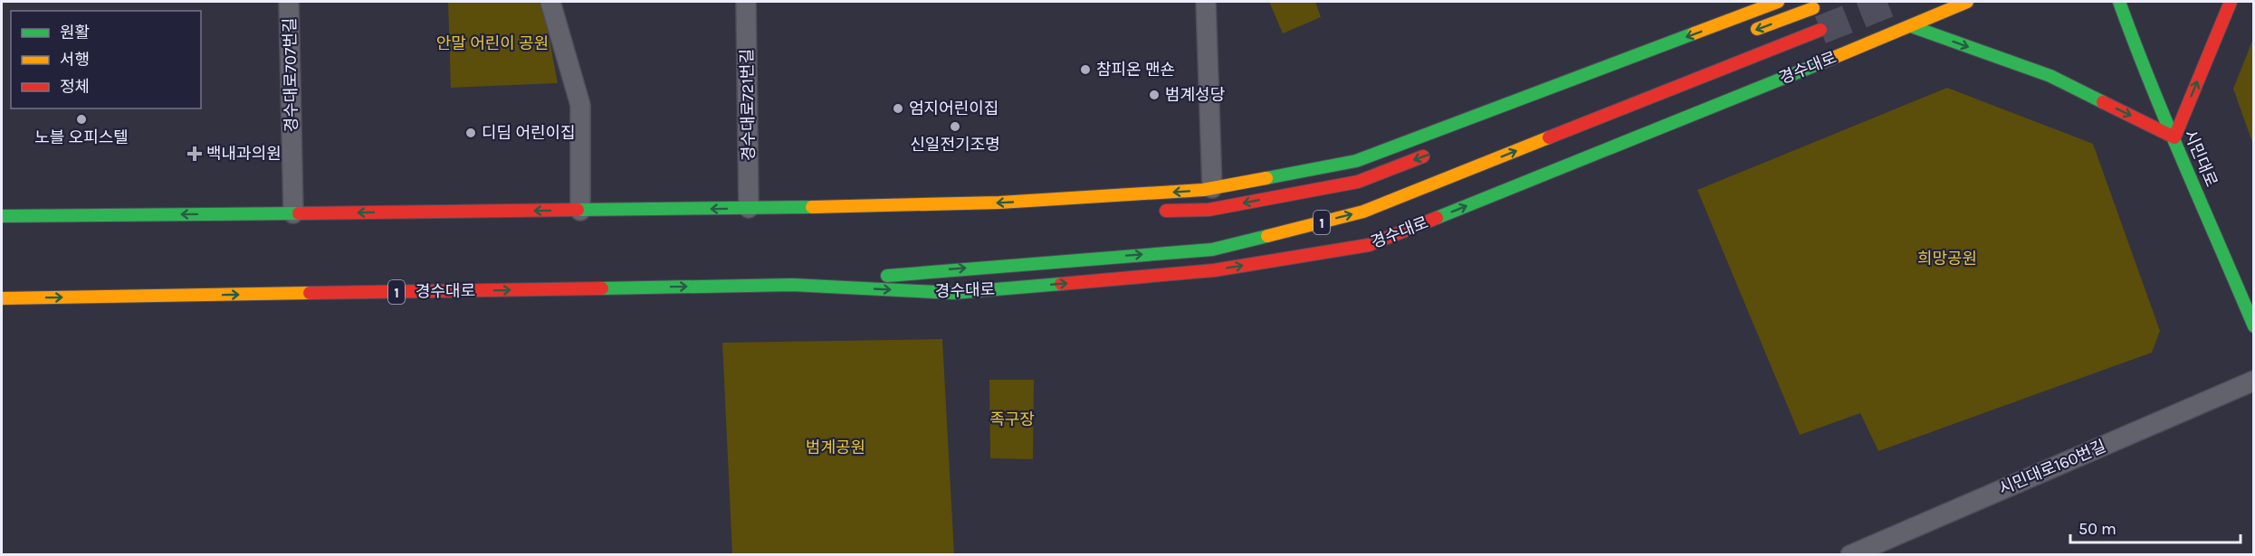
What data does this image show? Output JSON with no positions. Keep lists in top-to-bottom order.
{
  "streets": {
    "main road": ["경수대로", "시민대로", "1"],
    "street": ["경수대로707번길", "경수대로721번길", "시민대로160번길"]
  },
  "parks": [
    "안말 어린이 공원",
    "희망공원",
    "족구장",
    "범계공원"
  ],
  "places": {
    "other": [
      "참피온 맨숀",
      "범계성당",
      "엄지어린이집",
      "노블 오피스텔",
      "신일전기조명",
      "디딤 어린이집"
    ],
    "health": ["백내과의원"]
  },
  "legend": ["원활", "서행", "정체"],
  "scale_bar": "50 m"
}
